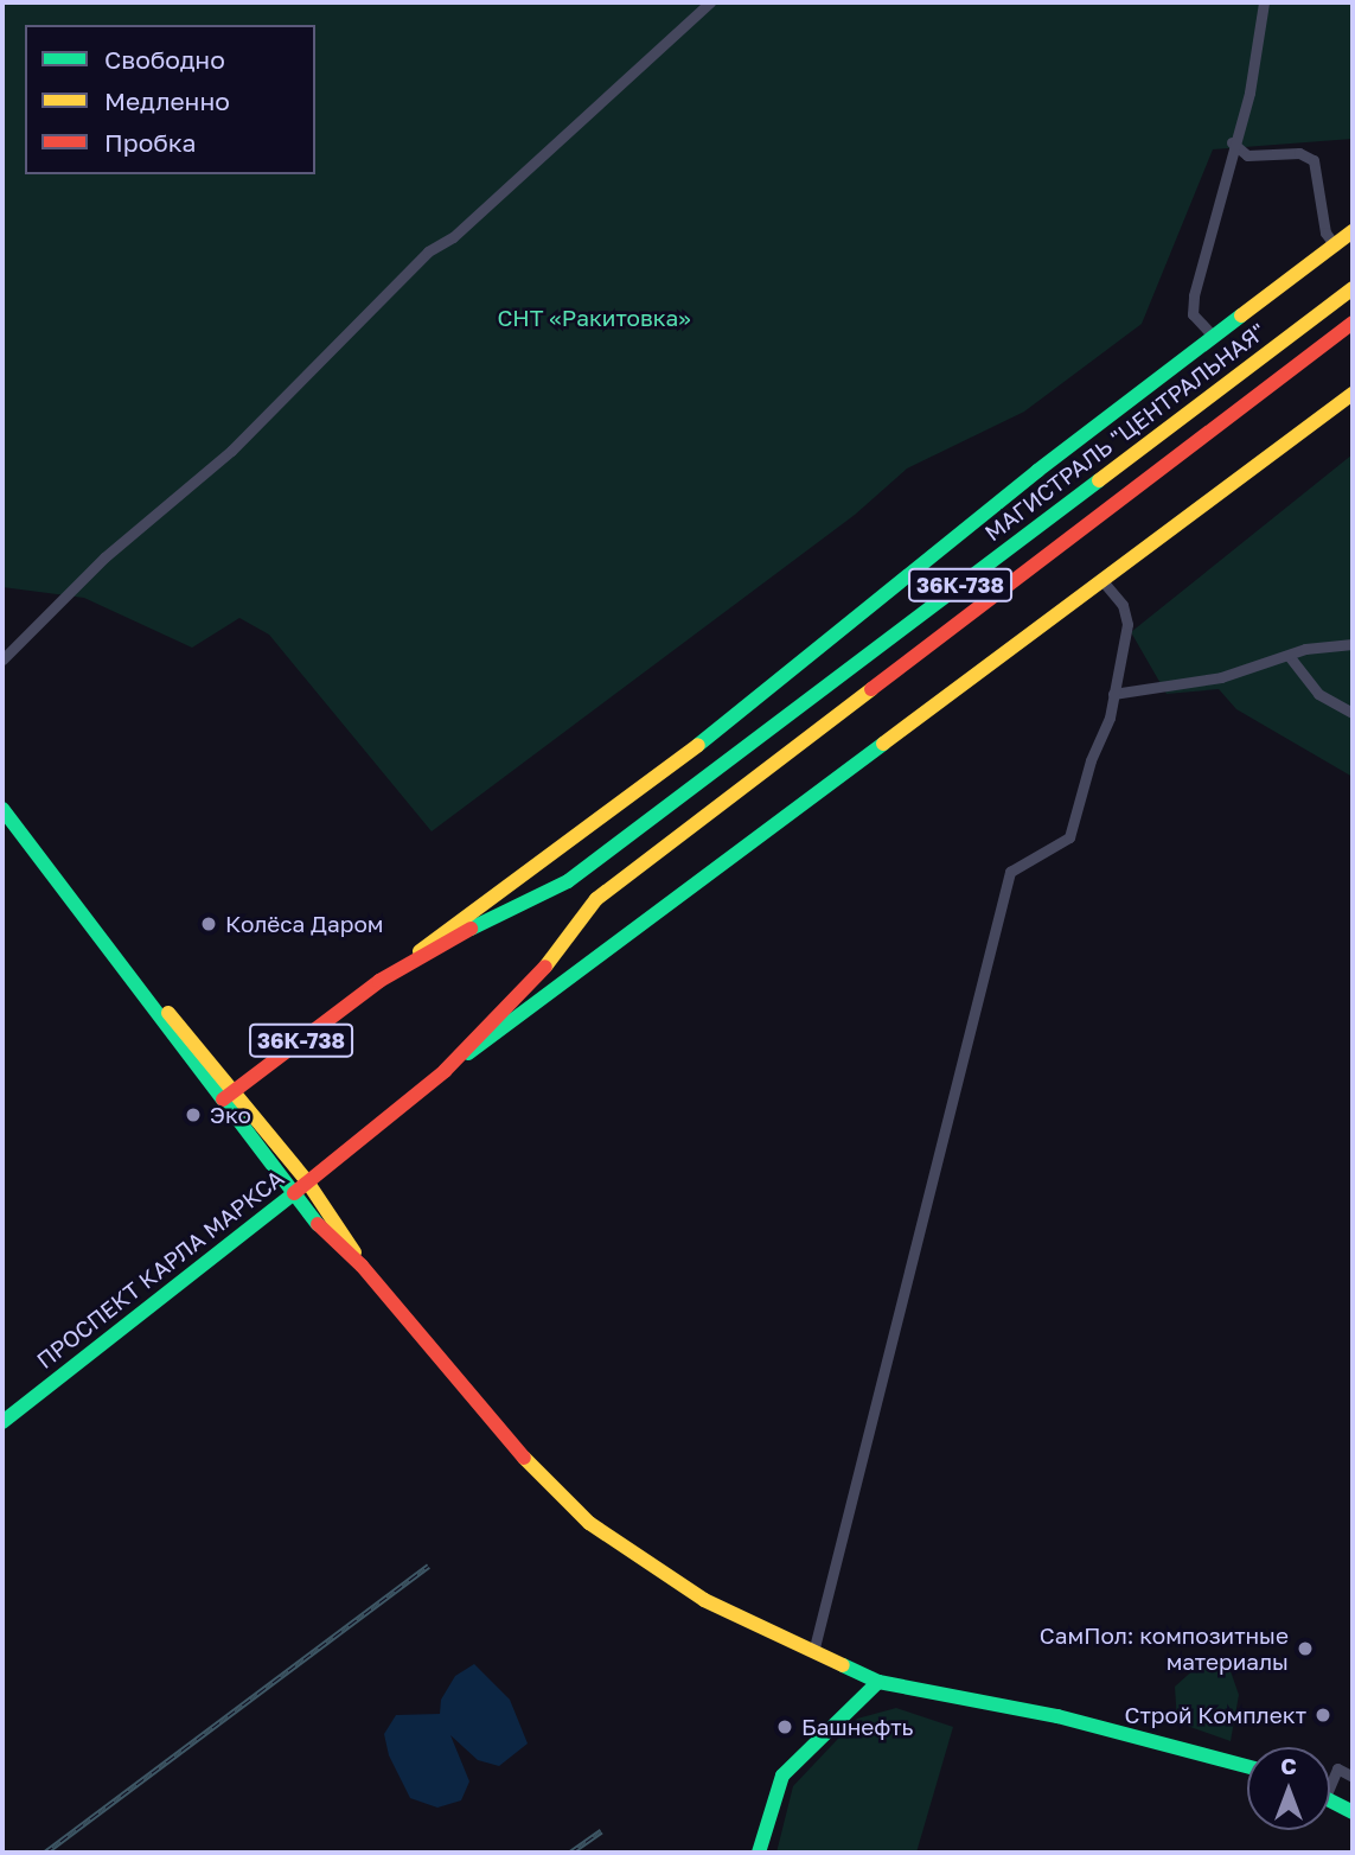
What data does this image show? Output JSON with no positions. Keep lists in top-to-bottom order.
{
  "streets": {
    "main road": ["МАГИСТРАЛЬ \"ЦЕНТРАЛЬНАЯ\"", "36К-738", "ПРОСПЕКТ КАРЛА МАРКСА"]
  },
  "crossings": [
    ["МАГИСТРАЛЬ \"ЦЕНТРАЛЬНАЯ\"", "36К-738"],
    ["36К-738", "ПРОСПЕКТ КАРЛА МАРКСА"]
  ],
  "parks": ["СНТ «Ракитовка»"],
  "places": [
    "Колёса Даром",
    "Эко",
    "СамПол: композитные материалы",
    "Строй Комплект",
    "Башнефть"
  ],
  "legend": ["Свободно", "Медленно", "Пробка"],
  "north": "top"
}
